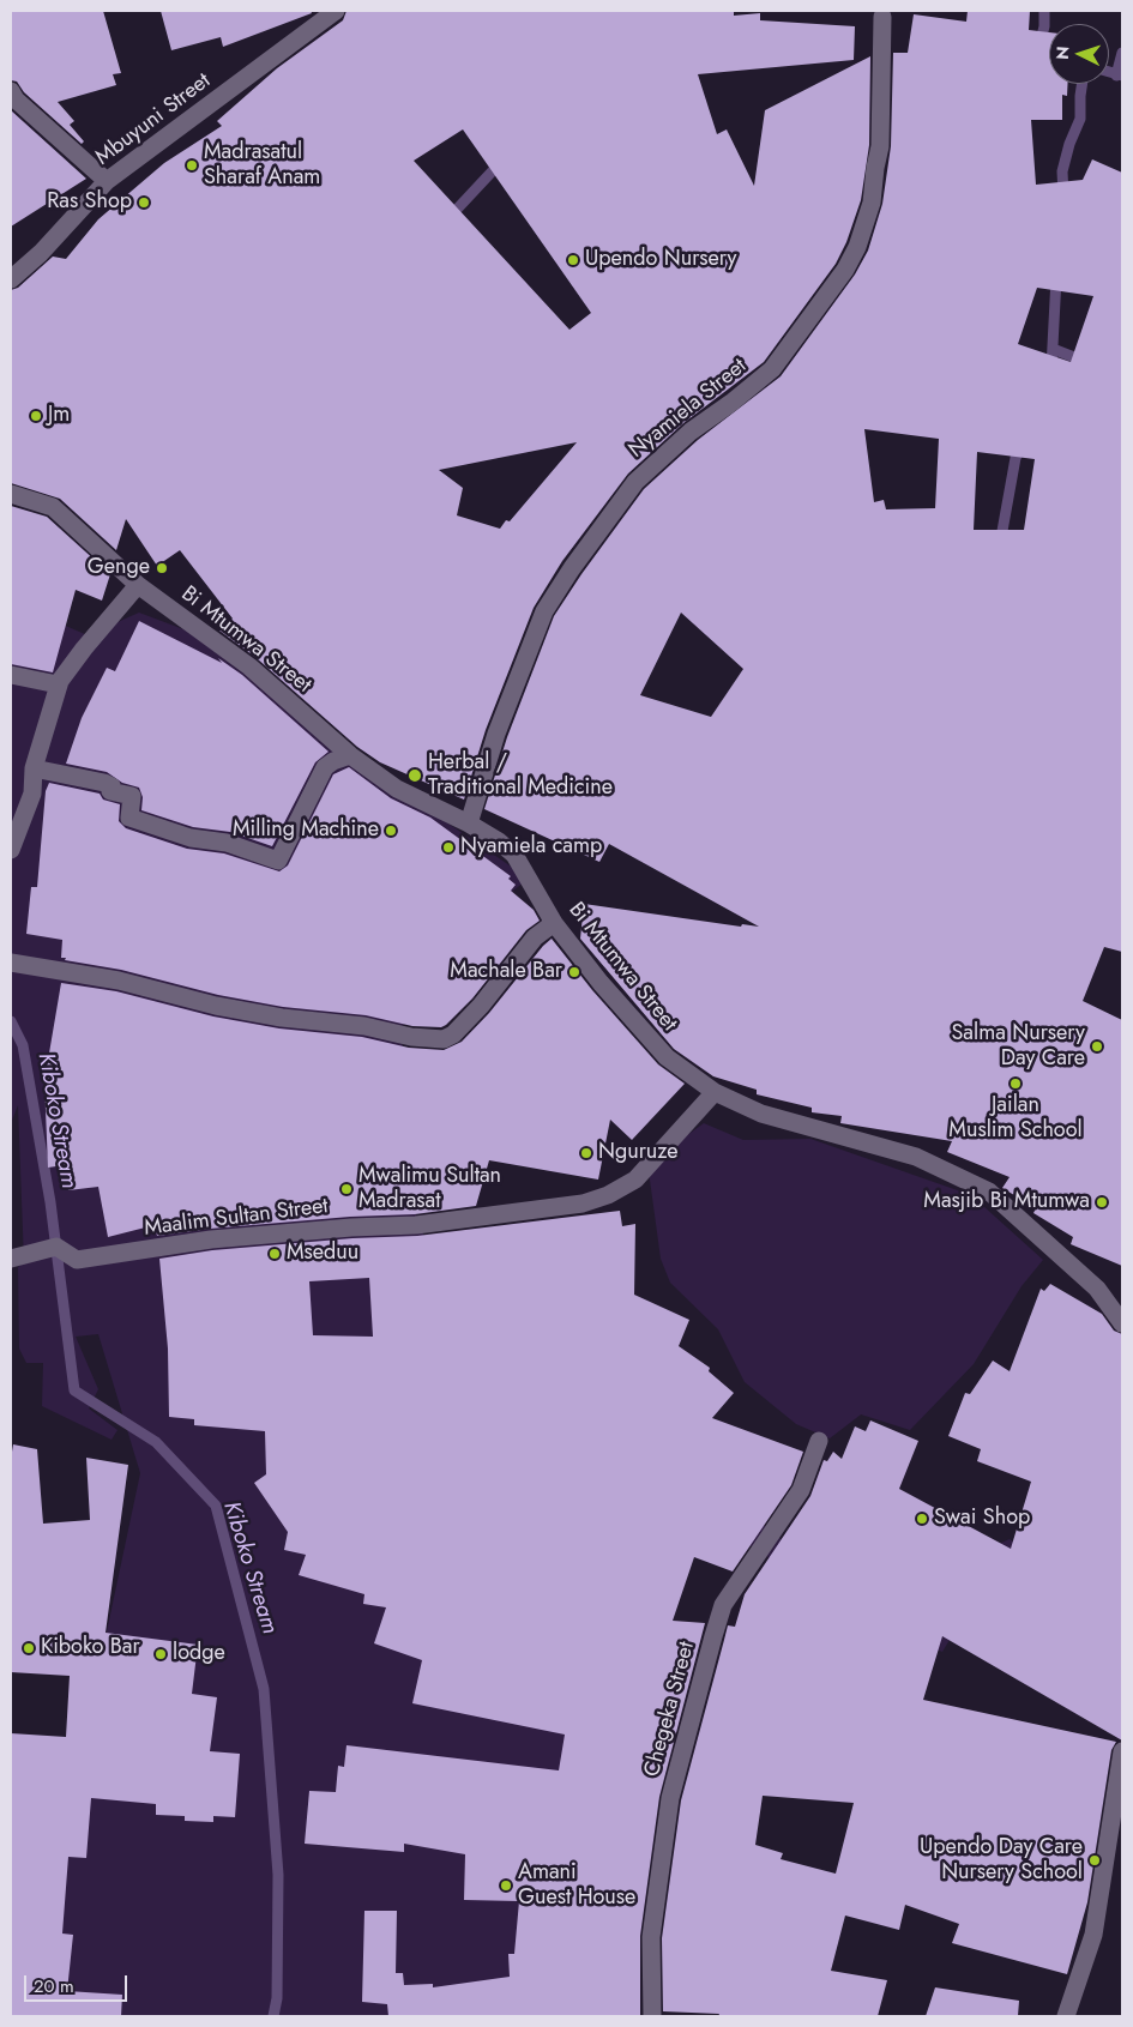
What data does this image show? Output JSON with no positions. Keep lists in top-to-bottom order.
{
  "streets": {
    "street": [
      "Mbuyuni Street",
      "Nyamiela Street",
      "Bi Mtumwa Street",
      "Maalim Sultan Street",
      "Chegeka Street"
    ]
  },
  "crossings": [
    ["Nyamiela Street", "Bi Mtumwa Street"],
    ["Bi Mtumwa Street", "Maalim Sultan Street"]
  ],
  "water": ["Kiboko Stream"],
  "places": [
    "Madrasatul Sharaf Anam",
    "Ras Shop",
    "Upendo Nursery",
    "Jm",
    "Genge",
    "Herbal / Traditional Medicine",
    "Milling Machine",
    "Nyamiela camp",
    "Machale Bar",
    "Salma Nursery Day Care",
    "Jailan Muslim School",
    "Nguruze",
    "Mwalimu Sultan Madrasat",
    "Masjib Bi Mtumwa",
    "Mseduu",
    "Swai Shop",
    "Kiboko Bar",
    "lodge",
    "Upendo Day Care Nursery School",
    "Amani Guest House"
  ],
  "scale_bar": "20 m",
  "north": "left"
}
